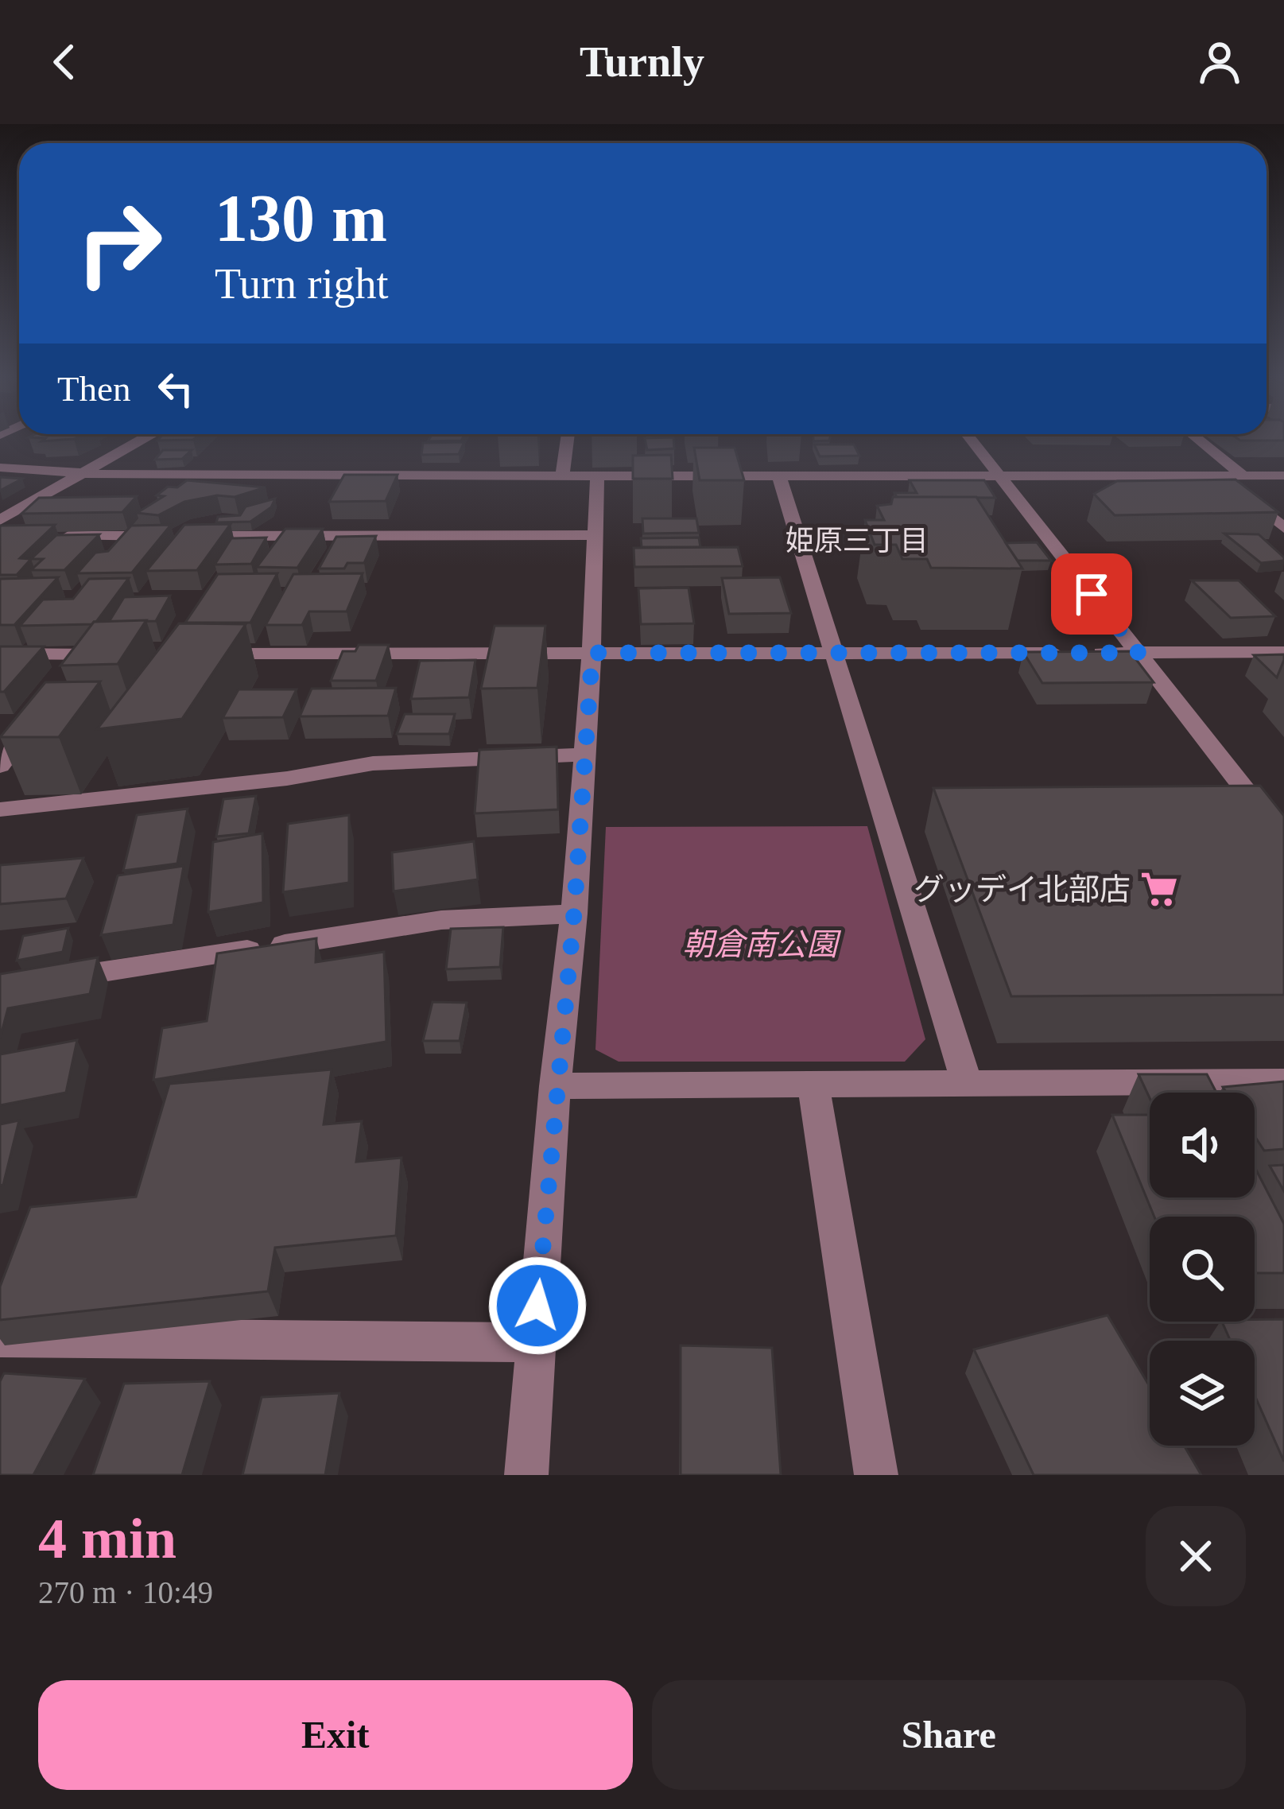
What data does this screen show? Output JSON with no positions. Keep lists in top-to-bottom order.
{
  "districts": ["姫原三丁目"],
  "parks": ["朝倉南公園"],
  "places": {
    "supermarket": ["グッデイ北部店"]
  },
  "page": {
    "header": "Turnly",
    "turn": ["130 m", "Turn right"],
    "then": "Then",
    "heading": ["4 min", "270 m · 10:49"],
    "buttons": ["Exit", "Share"]
  }
}
